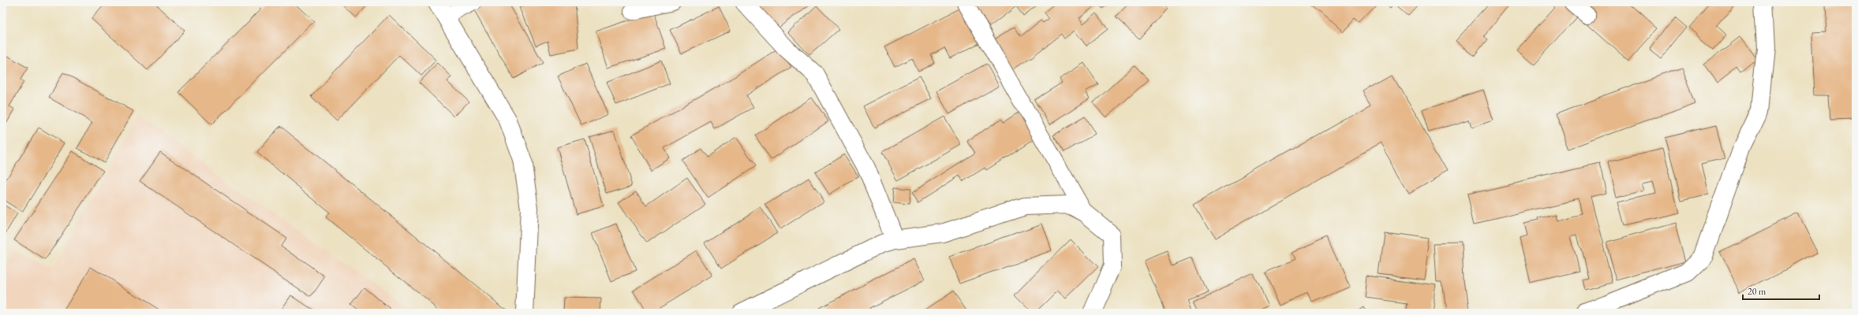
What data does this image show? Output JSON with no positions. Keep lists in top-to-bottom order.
{
  "scale_bar": "20 m"
}
